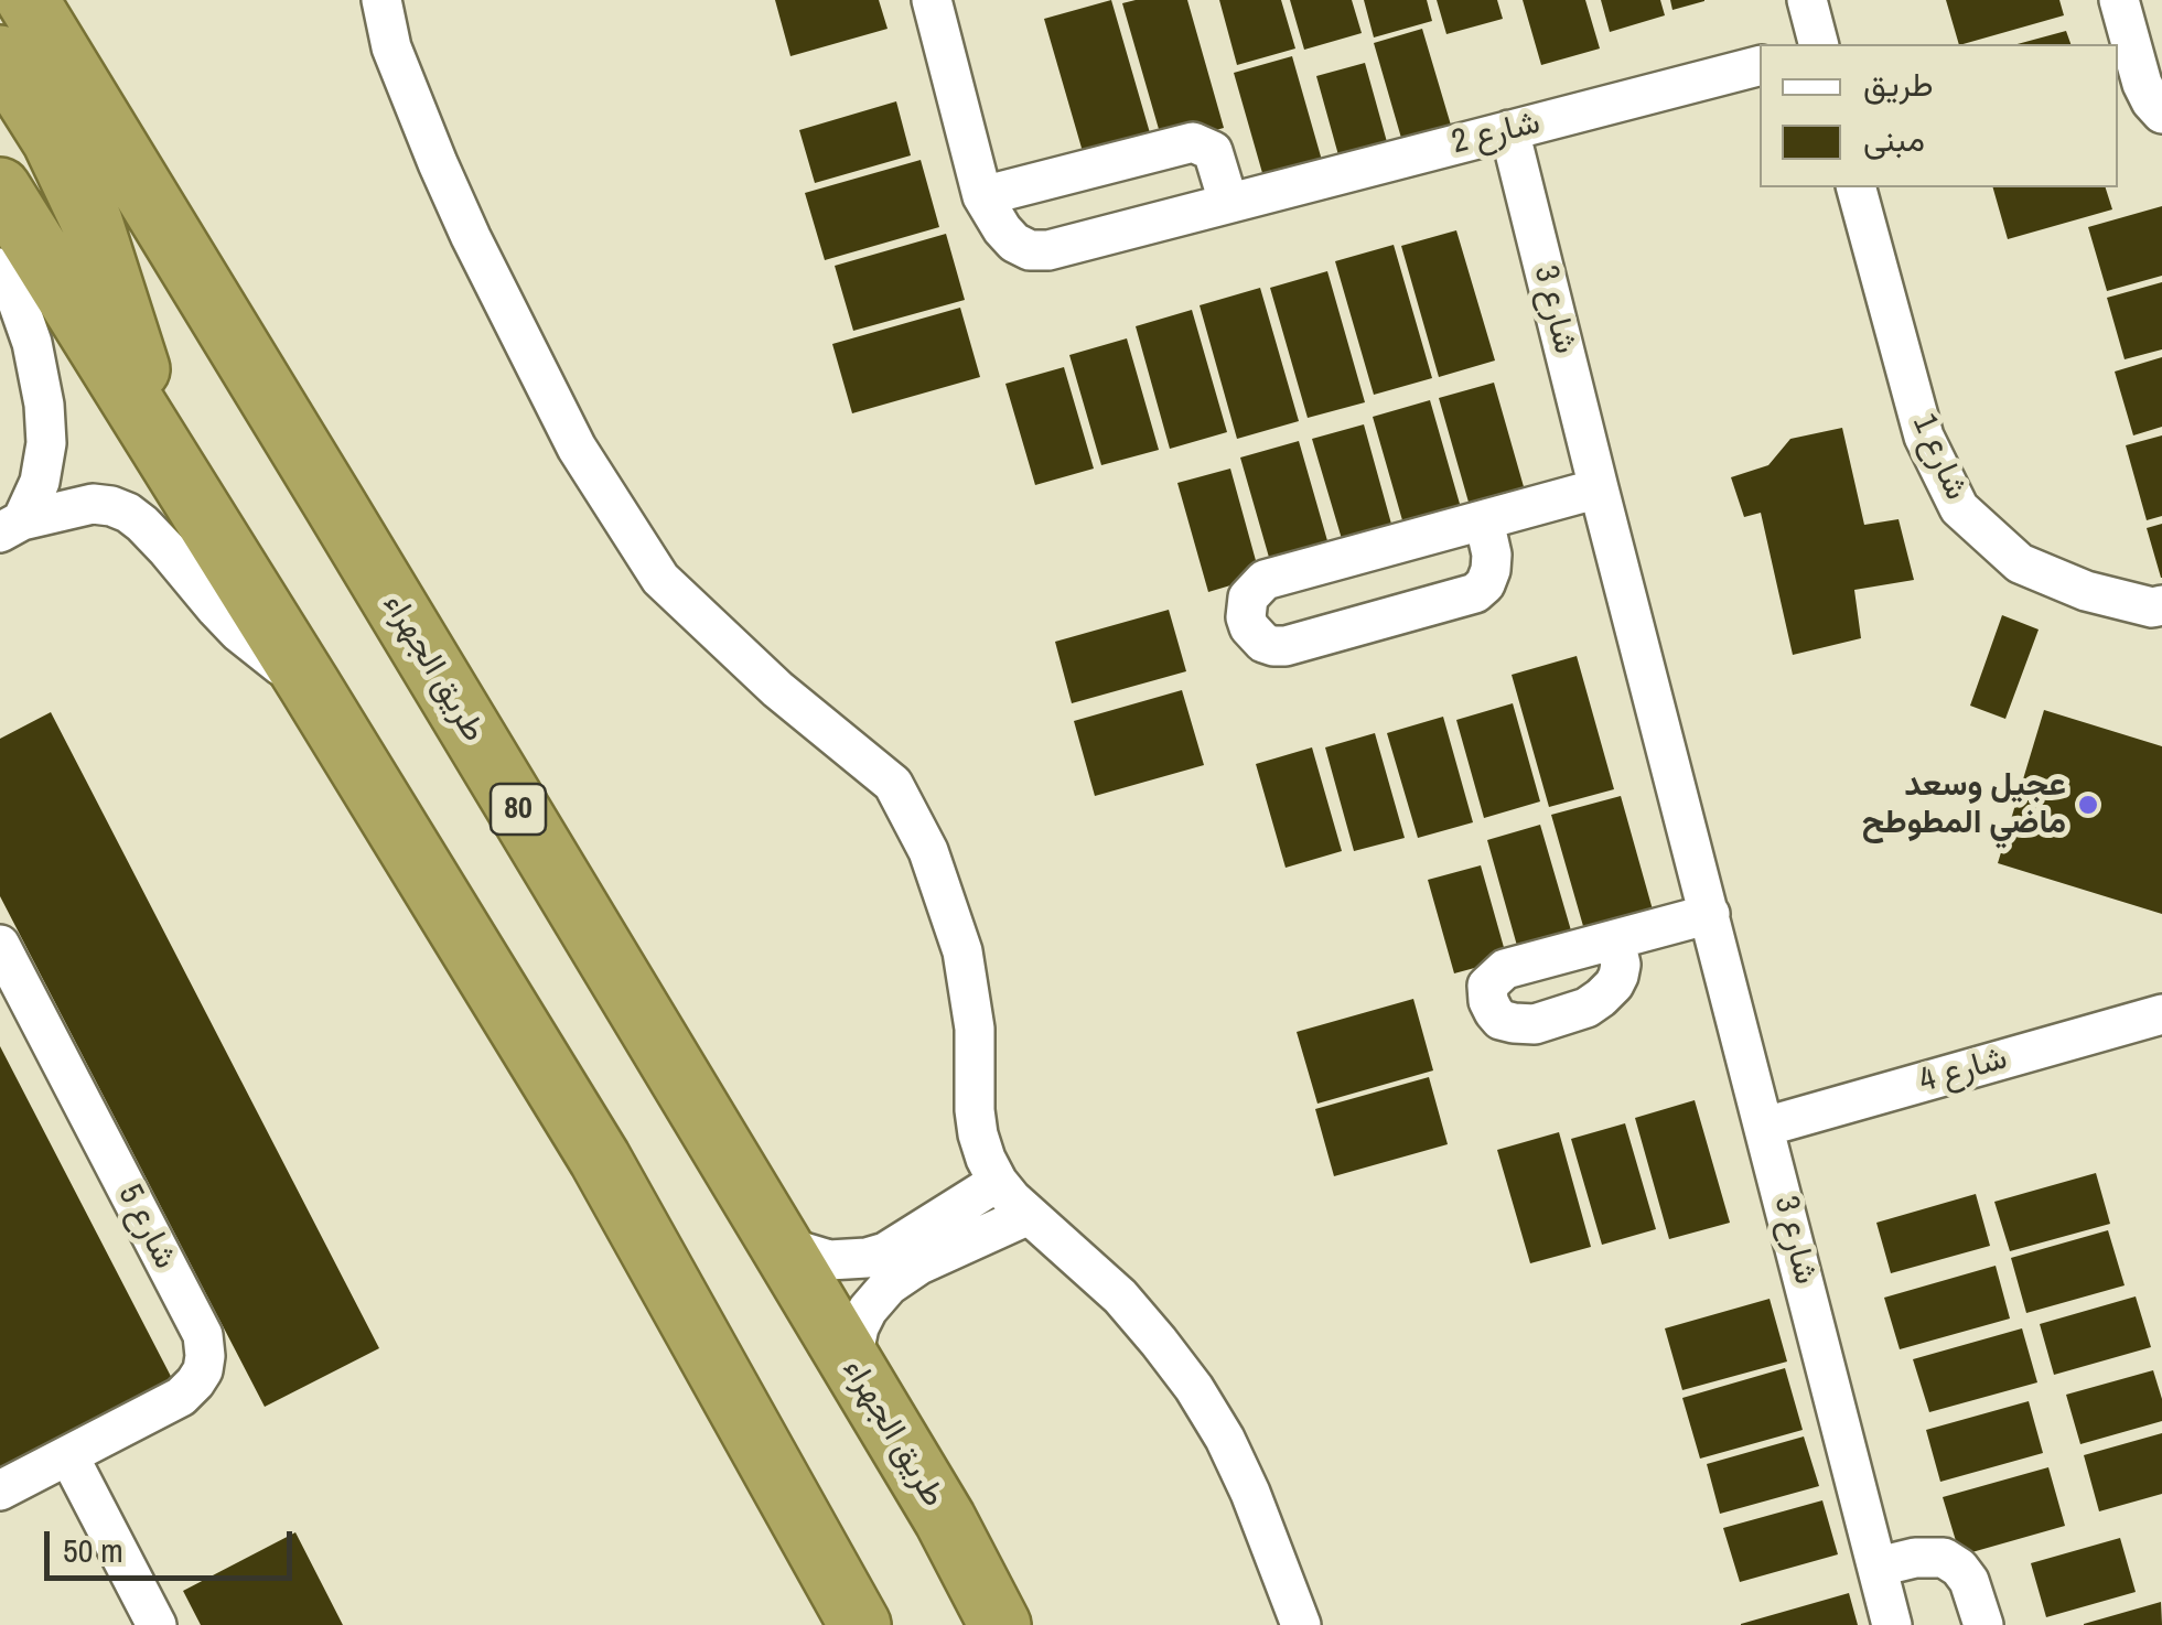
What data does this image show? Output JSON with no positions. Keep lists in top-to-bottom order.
{
  "streets": {
    "highway": ["طريق الجهراء", "80"],
    "street": [
      "شارع 2",
      "شارع 3",
      "شارع 1",
      "شارع 4",
      "شارع 5"
    ]
  },
  "crossings": [
    ["شارع 2", "شارع 3"],
    ["شارع 3", "شارع 4"]
  ],
  "places": ["عجيل وسعد ماضي المطوطح"],
  "legend": ["طريق", "مبنى"],
  "scale_bar": "50 m"
}
